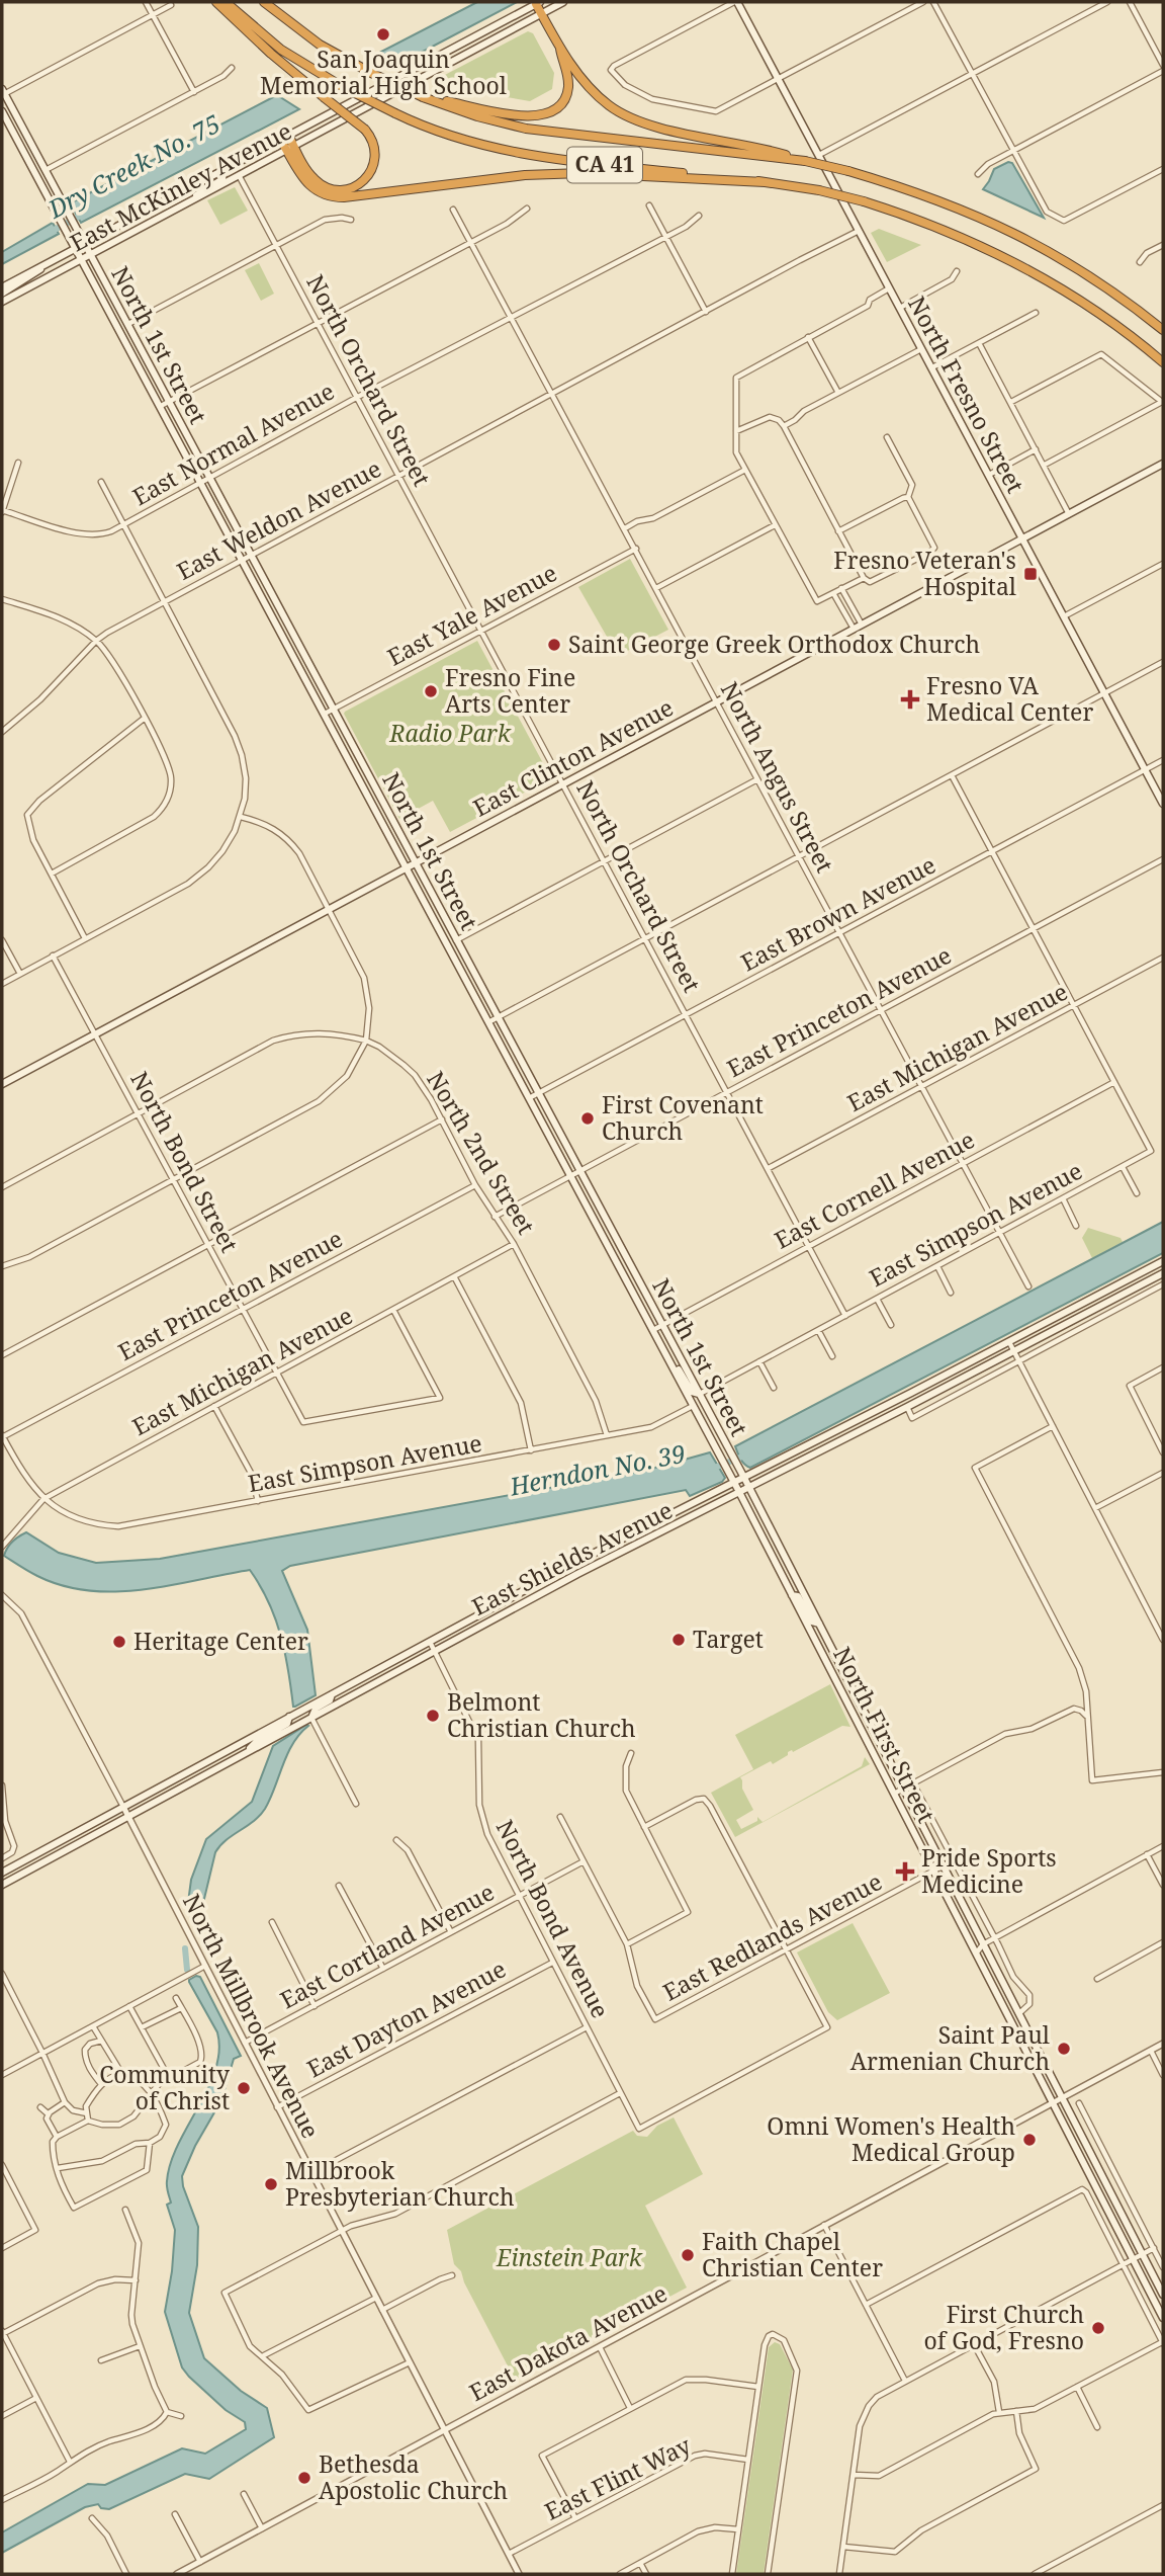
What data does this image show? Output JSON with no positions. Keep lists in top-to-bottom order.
{
  "streets": {
    "highway": ["CA 41"],
    "main road": [
      "East McKinley Avenue",
      "North 1st Street",
      "North Fresno Street",
      "East Clinton Avenue",
      "East Shields Avenue",
      "North First Street"
    ],
    "street": [
      "North Orchard Street",
      "East Normal Avenue",
      "East Weldon Avenue",
      "East Yale Avenue",
      "North Angus Street",
      "East Brown Avenue",
      "East Princeton Avenue",
      "East Michigan Avenue",
      "North 2nd Street",
      "North Bond Street",
      "East Cornell Avenue",
      "East Simpson Avenue",
      "North Bond Avenue",
      "East Redlands Avenue",
      "East Cortland Avenue",
      "North Millbrook Avenue",
      "East Dayton Avenue",
      "East Dakota Avenue",
      "East Flint Way"
    ]
  },
  "crossings": [
    ["East McKinley Avenue", "North 1st Street"],
    ["East McKinley Avenue", "North Orchard Street"],
    ["North 1st Street", "East Normal Avenue"],
    ["North 1st Street", "East Weldon Avenue"],
    ["North 1st Street", "East Yale Avenue"],
    ["North 1st Street", "East Clinton Avenue"],
    ["North 1st Street", "East Brown Avenue"],
    ["North 1st Street", "East Princeton Avenue"],
    ["North 1st Street", "East Cornell Avenue"],
    ["North 1st Street", "East Simpson Avenue"],
    ["North 1st Street", "North First Street"],
    ["North Orchard Street", "East Normal Avenue"],
    ["North Orchard Street", "East Weldon Avenue"],
    ["North Orchard Street", "East Yale Avenue"],
    ["North Orchard Street", "East Clinton Avenue"],
    ["North Orchard Street", "East Brown Avenue"],
    ["North Orchard Street", "East Princeton Avenue"],
    ["North Orchard Street", "East Michigan Avenue"],
    ["North Orchard Street", "East Cornell Avenue"],
    ["North Orchard Street", "East Simpson Avenue"],
    ["North Fresno Street", "East Weldon Avenue"],
    ["North Fresno Street", "East Clinton Avenue"],
    ["North Fresno Street", "East Brown Avenue"],
    ["East Normal Avenue", "North Angus Street"],
    ["East Weldon Avenue", "North Angus Street"],
    ["East Yale Avenue", "North Angus Street"],
    ["East Clinton Avenue", "North Angus Street"],
    ["East Clinton Avenue", "North Bond Street"],
    ["North Angus Street", "East Brown Avenue"],
    ["North Angus Street", "East Princeton Avenue"],
    ["North Angus Street", "East Michigan Avenue"],
    ["North Angus Street", "East Cornell Avenue"],
    ["North Angus Street", "East Simpson Avenue"],
    ["East Princeton Avenue", "North 2nd Street"],
    ["East Princeton Avenue", "North Bond Street"],
    ["East Princeton Avenue", "East Simpson Avenue"],
    ["East Michigan Avenue", "North 2nd Street"],
    ["East Michigan Avenue", "North Bond Street"],
    ["East Michigan Avenue", "East Simpson Avenue"],
    ["North 2nd Street", "East Simpson Avenue"],
    ["East Cornell Avenue", "East Simpson Avenue"],
    ["East Shields Avenue", "North First Street"],
    ["East Shields Avenue", "North Bond Avenue"],
    ["East Shields Avenue", "North Millbrook Avenue"],
    ["North First Street", "East Redlands Avenue"],
    ["North First Street", "East Dakota Avenue"],
    ["North Bond Avenue", "East Redlands Avenue"],
    ["North Bond Avenue", "East Cortland Avenue"],
    ["North Bond Avenue", "East Dayton Avenue"],
    ["East Cortland Avenue", "North Millbrook Avenue"],
    ["North Millbrook Avenue", "East Dayton Avenue"],
    ["North Millbrook Avenue", "East Dakota Avenue"],
    ["North Millbrook Avenue", "East Flint Way"]
  ],
  "water": ["Dry Creek No. 75", "Herndon No. 39"],
  "parks": ["Radio Park", "Einstein Park"],
  "places": {
    "other": [
      "San Joaquin Memorial High School",
      "Saint George Greek Orthodox Church",
      "Fresno Fine Arts Center",
      "First Covenant Church",
      "Target",
      "Heritage Center",
      "Belmont Christian Church",
      "Saint Paul Armenian Church",
      "Community of Christ",
      "Omni Women's Health Medical Group",
      "Millbrook Presbyterian Church",
      "Faith Chapel Christian Center",
      "First Church of God, Fresno",
      "Bethesda Apostolic Church"
    ],
    "transit": ["Fresno Veteran's Hospital"],
    "health": ["Fresno VA Medical Center", "Pride Sports Medicine"]
  }
}
